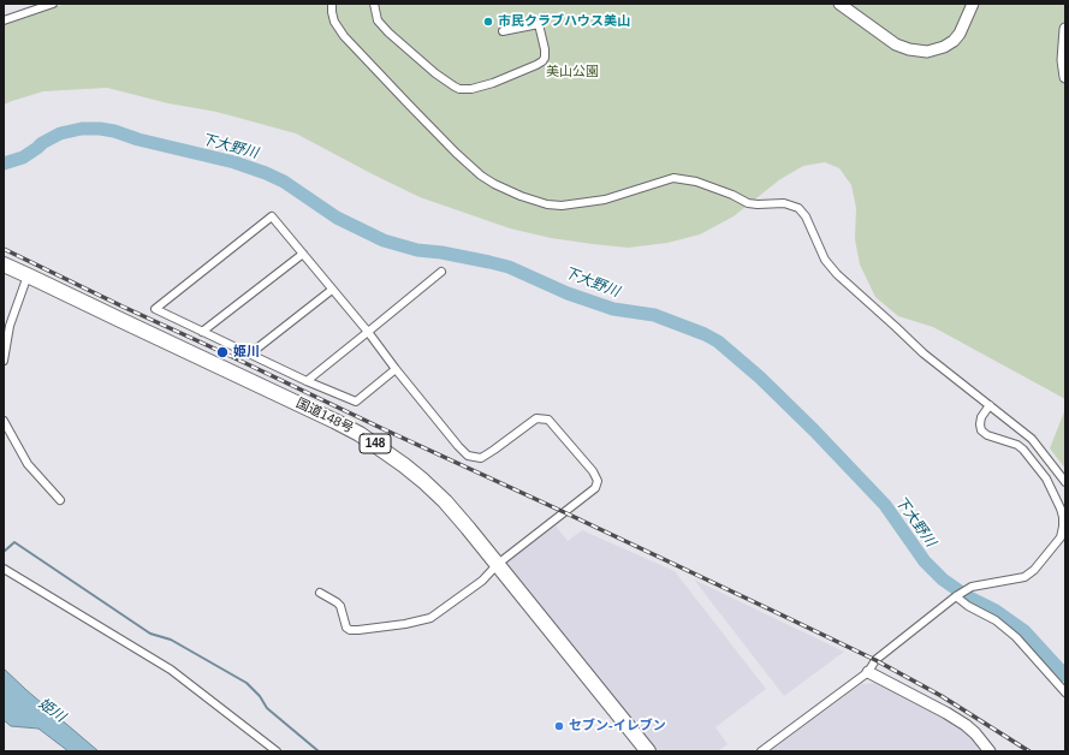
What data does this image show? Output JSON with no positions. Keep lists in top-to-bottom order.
{
  "streets": {
    "highway": ["国道148号", "148"]
  },
  "water": ["下大野川", "姫川"],
  "parks": ["美山公園"],
  "places": ["市民クラブハウス美山", "姫川", "セブン-イレブン"]
}
